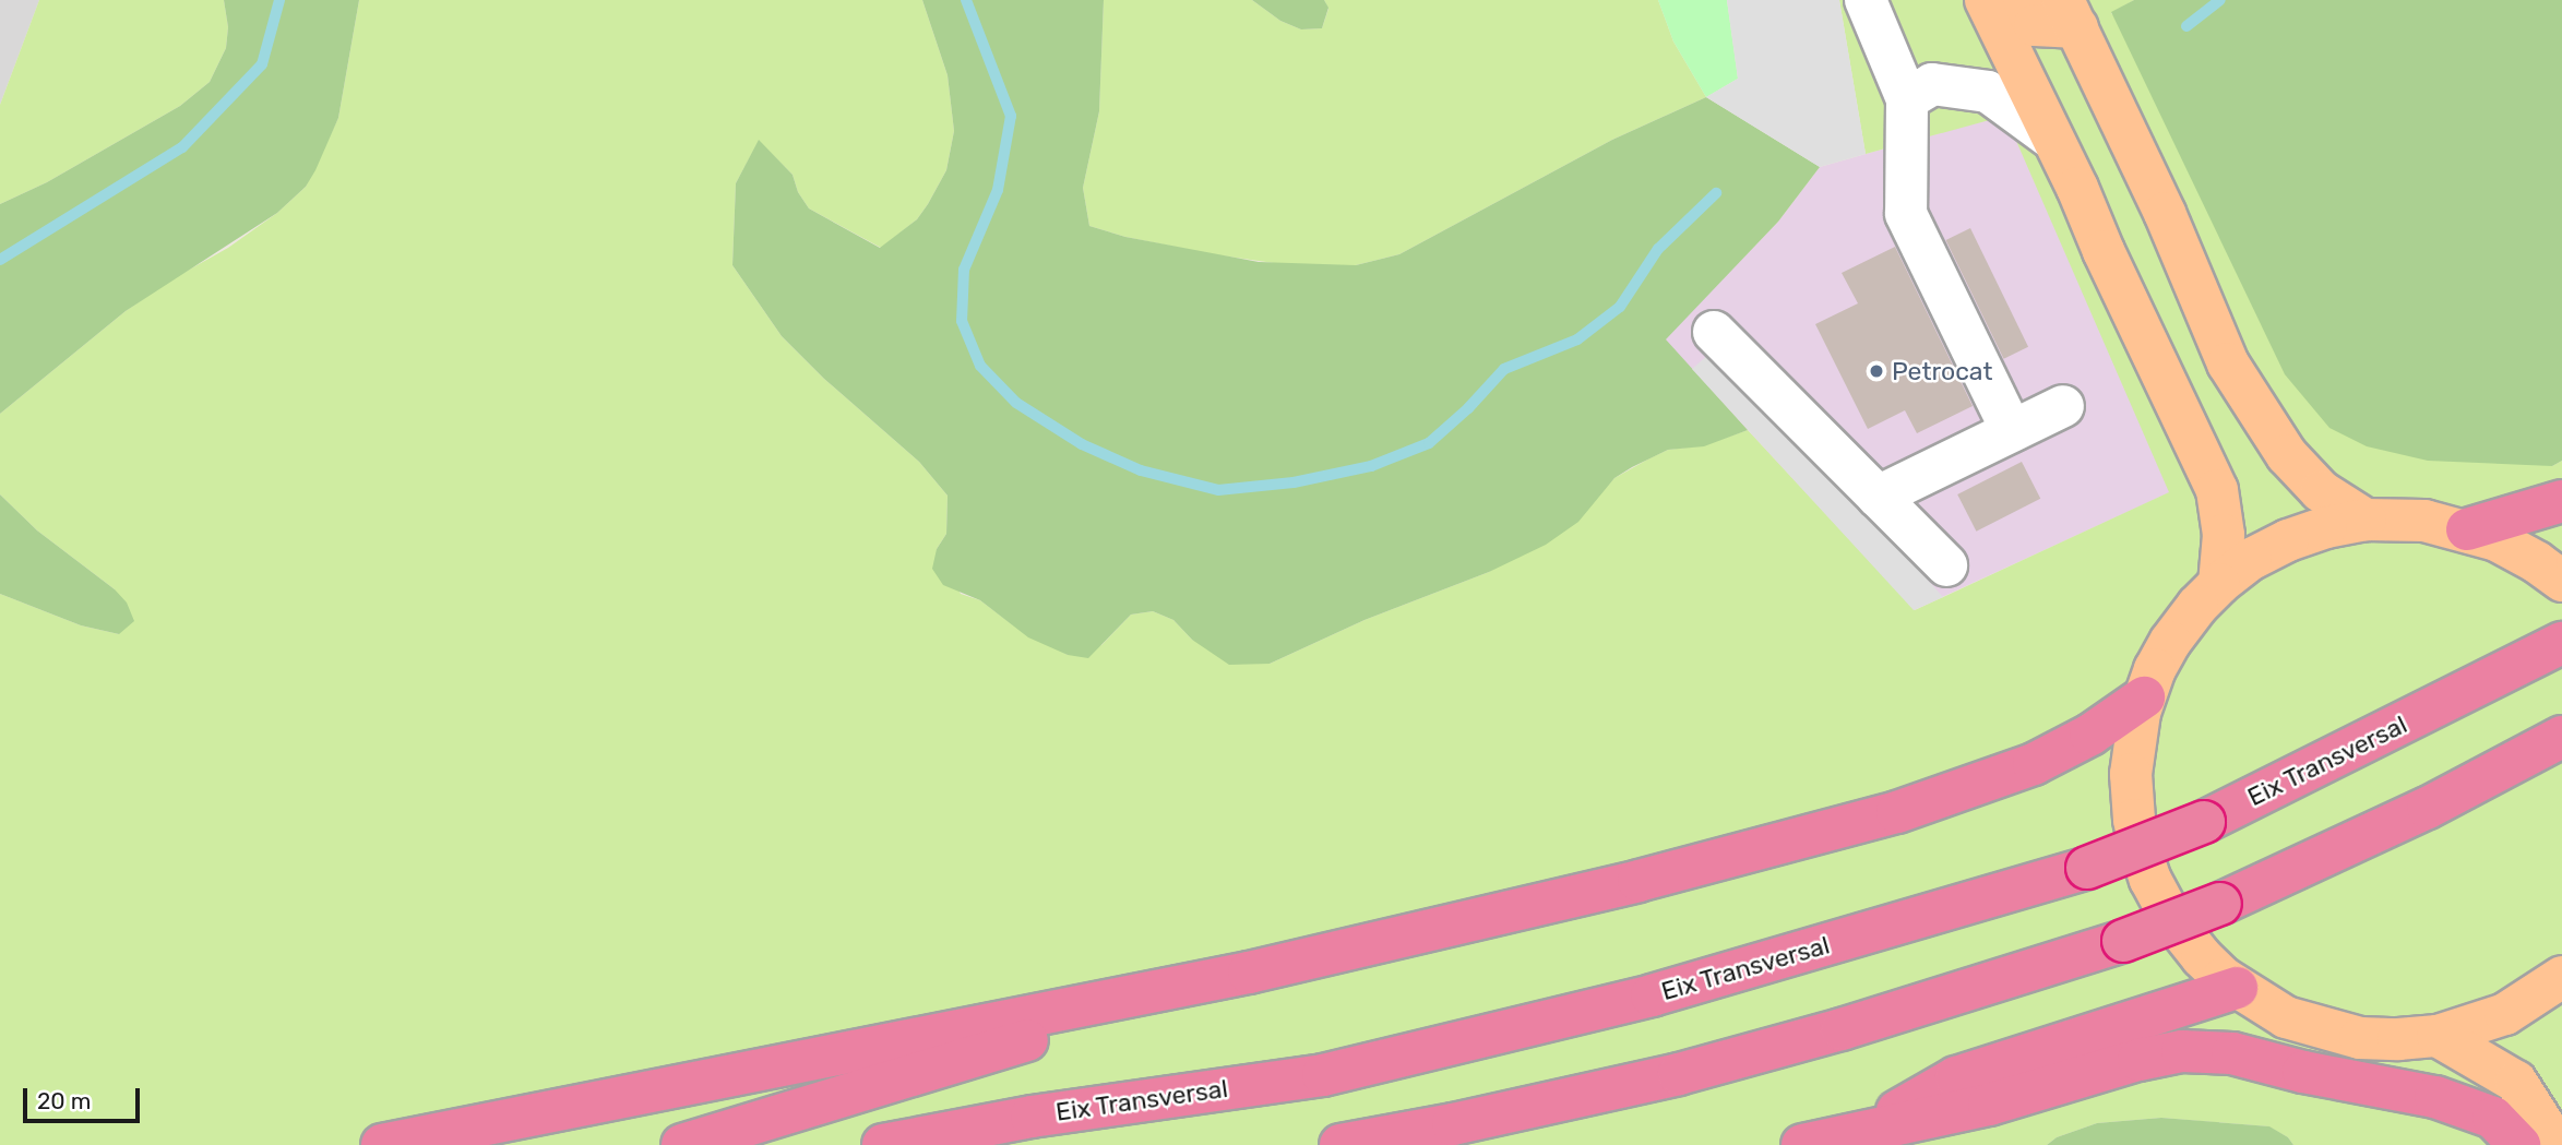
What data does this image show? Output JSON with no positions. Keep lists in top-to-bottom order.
{
  "streets": {
    "highway": ["Eix Transversal"]
  },
  "places": ["Petrocat"],
  "scale_bar": "20 m"
}
